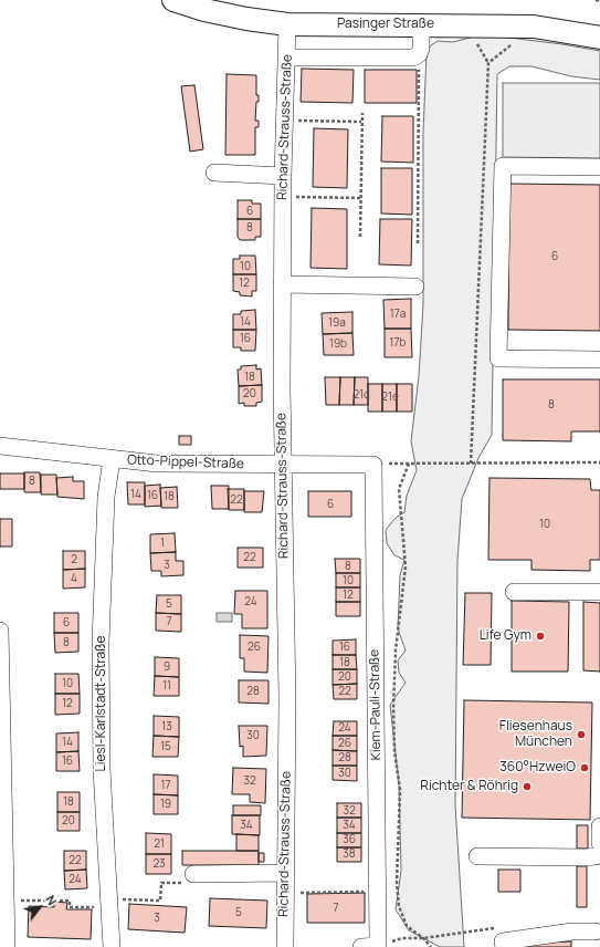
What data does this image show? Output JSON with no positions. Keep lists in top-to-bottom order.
{
  "streets": {
    "main road": ["Pasinger Straße"],
    "street": [
      "Richard-Strauss-Straße",
      "Otto-Pippel-Straße",
      "Liesl-Karlstadt-Straße",
      "Kiem-Pauli-Straße"
    ]
  },
  "crossings": [
    ["Pasinger Straße", "Richard-Strauss-Straße"],
    ["Richard-Strauss-Straße", "Otto-Pippel-Straße"],
    ["Otto-Pippel-Straße", "Liesl-Karlstadt-Straße"],
    ["Otto-Pippel-Straße", "Kiem-Pauli-Straße"]
  ],
  "places": [
    "Life Gym",
    "Fliesenhaus München",
    "360°HzweiO",
    "Richter & Röhrig"
  ],
  "house_numbers": [
    "6",
    "8",
    "6",
    "10",
    "12",
    "17a",
    "14",
    "19a",
    "16",
    "17b",
    "19b",
    "18",
    "20",
    "21c",
    "21e",
    "8",
    "8",
    "14",
    "16",
    "18",
    "22",
    "6",
    "10",
    "1",
    "22",
    "2",
    "3",
    "8",
    "4",
    "10",
    "12",
    "24",
    "5",
    "7",
    "6",
    "8",
    "26",
    "16",
    "18",
    "9",
    "20",
    "10",
    "11",
    "28",
    "22",
    "12",
    "13",
    "24",
    "30",
    "14",
    "26",
    "15",
    "28",
    "16",
    "30",
    "32",
    "17",
    "18",
    "19",
    "32",
    "20",
    "34",
    "34",
    "36",
    "21",
    "38",
    "22",
    "23",
    "24",
    "7",
    "5",
    "3"
  ],
  "north": "top right"
}
